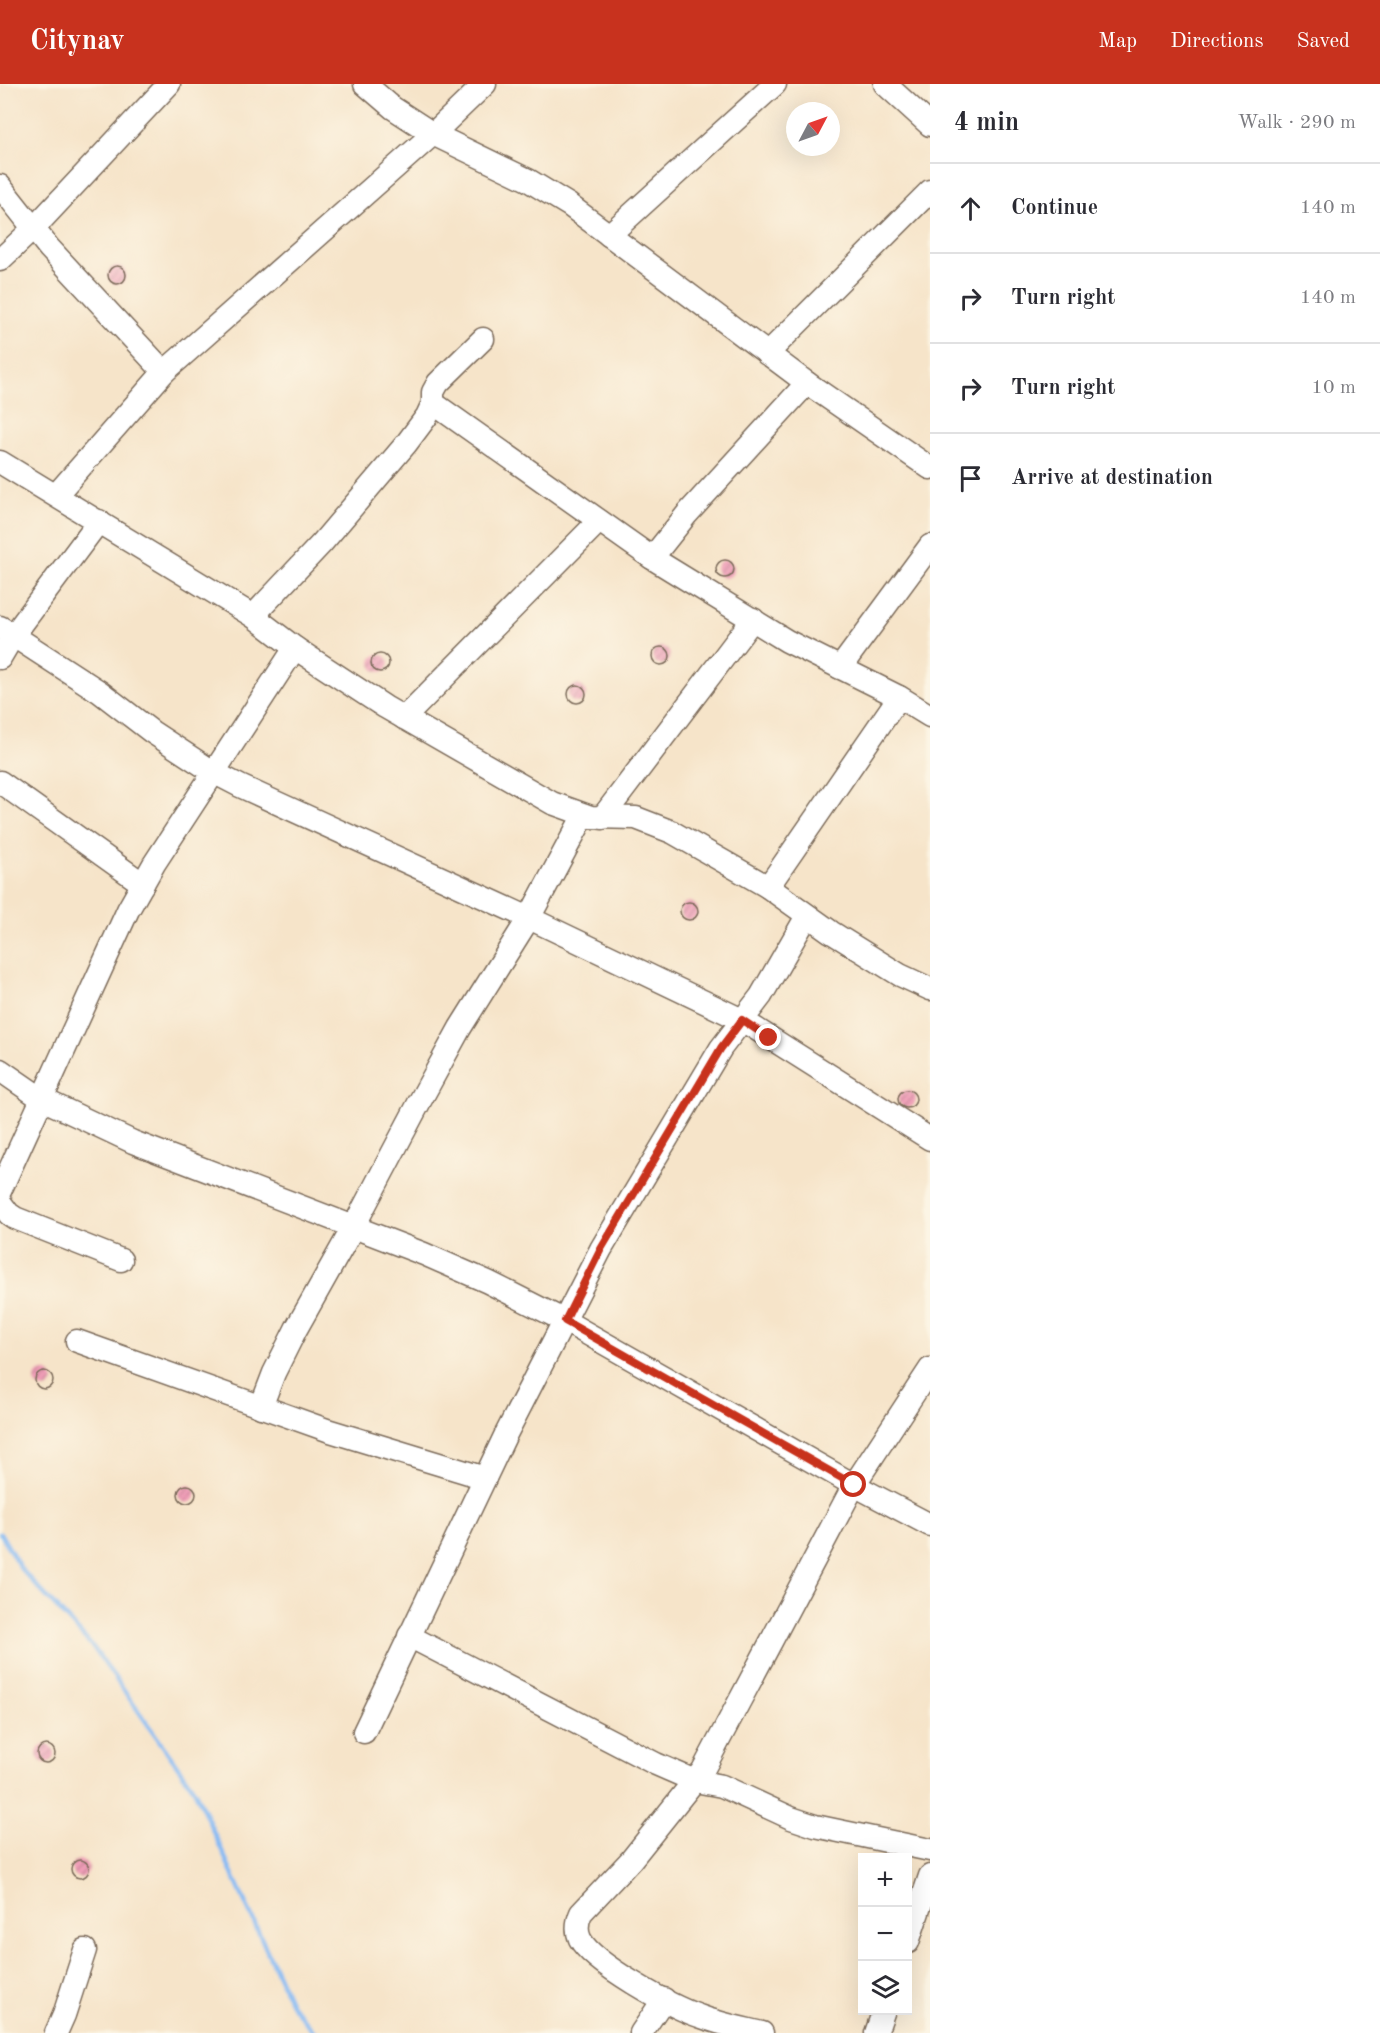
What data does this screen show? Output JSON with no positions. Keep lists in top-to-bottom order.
{
  "north": "top right",
  "page": {
    "header": "Citynav",
    "nav": ["Map", "Directions", "Saved"],
    "heading": ["4 min", "Walk · 290 m"],
    "list": [
      ["Continue", "140 m"],
      ["Turn right", "140 m"],
      ["Turn right", "10 m"],
      "Arrive at destination"
    ],
    "map_buttons": ["+", "−"]
  }
}
